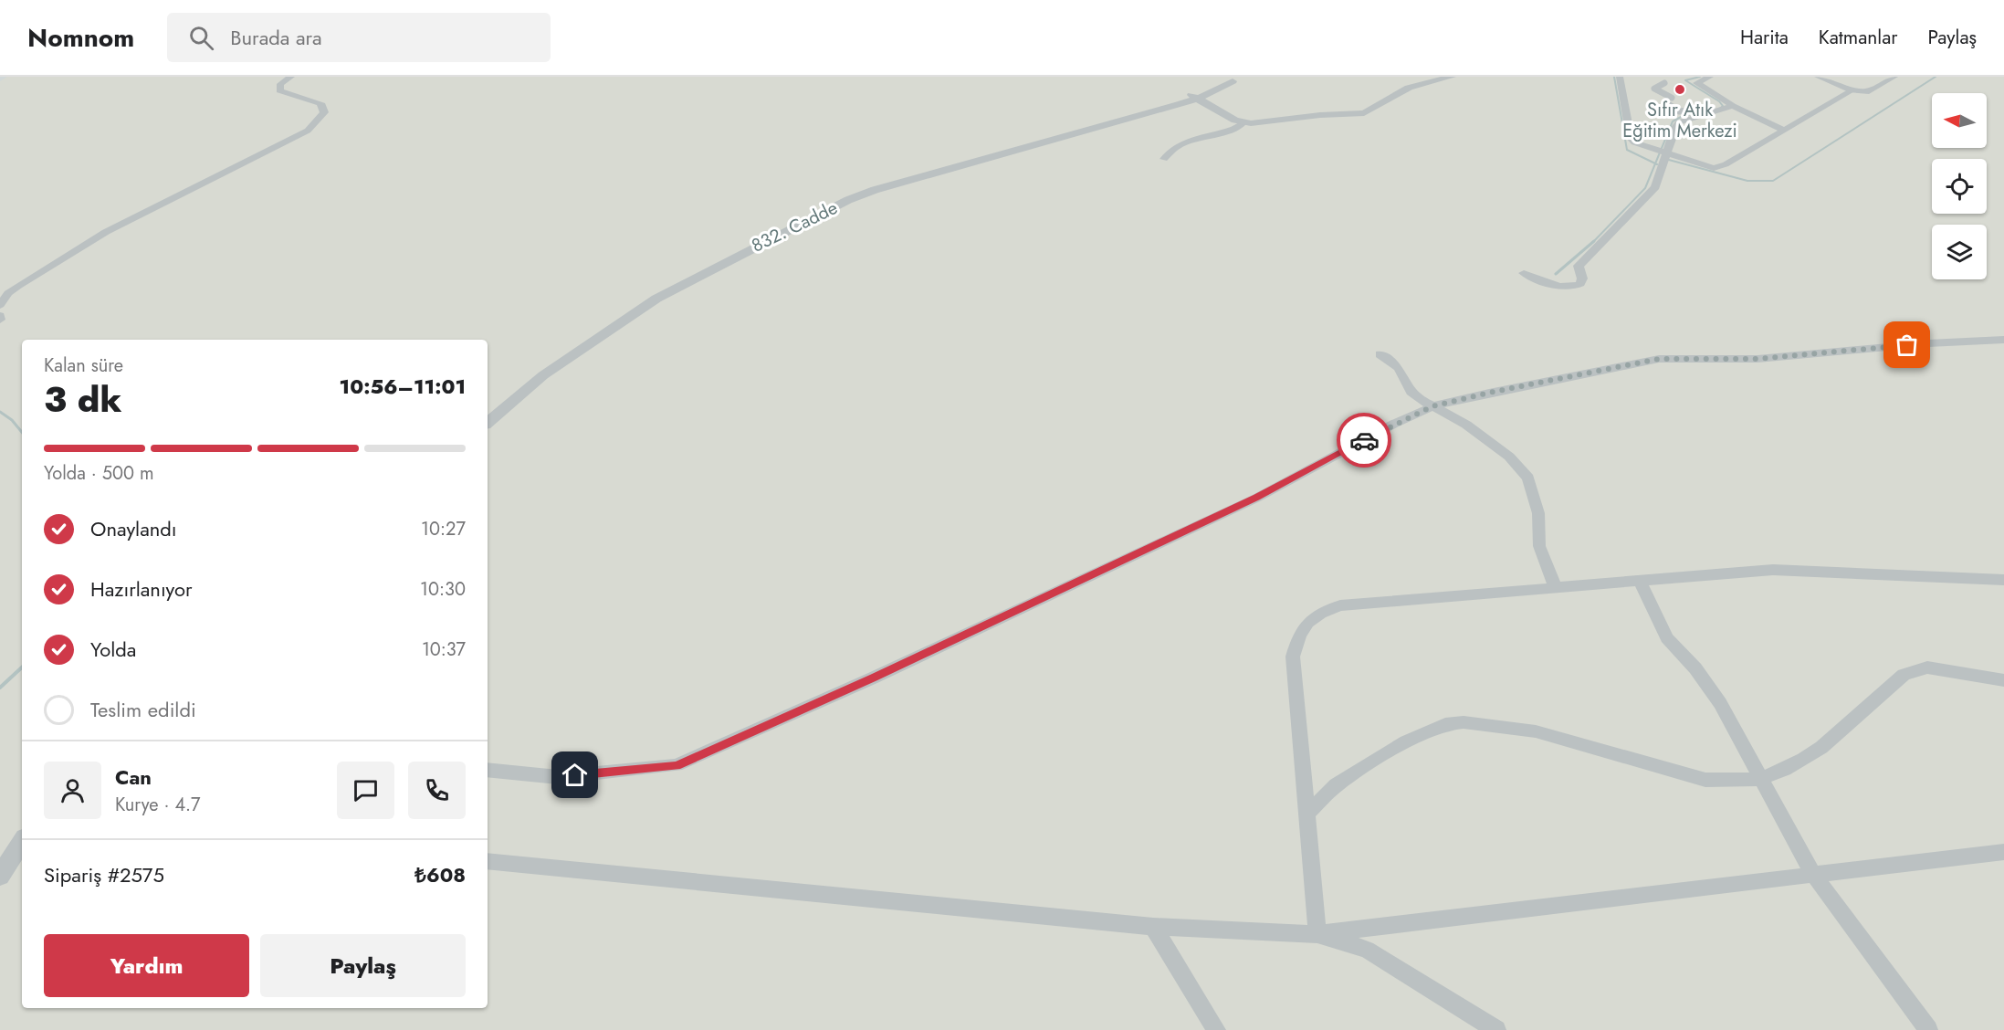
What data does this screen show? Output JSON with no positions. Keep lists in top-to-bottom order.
{
  "streets": {
    "street": ["832. Cadde"]
  },
  "places": ["Sıfır Atık Eğitim Merkezi"],
  "north": "left",
  "page": {
    "header": "Nomnom",
    "search": "Burada ara",
    "nav": ["Harita", "Katmanlar", "Paylaş"],
    "heading": ["3 dk", "Kalan süre", "10:56–11:01"],
    "panel": [
      "Can",
      "Kurye · 4.7",
      "Sipariş #2575",
      "₺608"
    ],
    "bar": "Yolda · 500 m",
    "list": [
      ["Onaylandı", "10:27"],
      ["Hazırlanıyor", "10:30"],
      ["Yolda", "10:37"],
      "Teslim edildi"
    ],
    "buttons": ["Yardım", "Paylaş"]
  }
}
